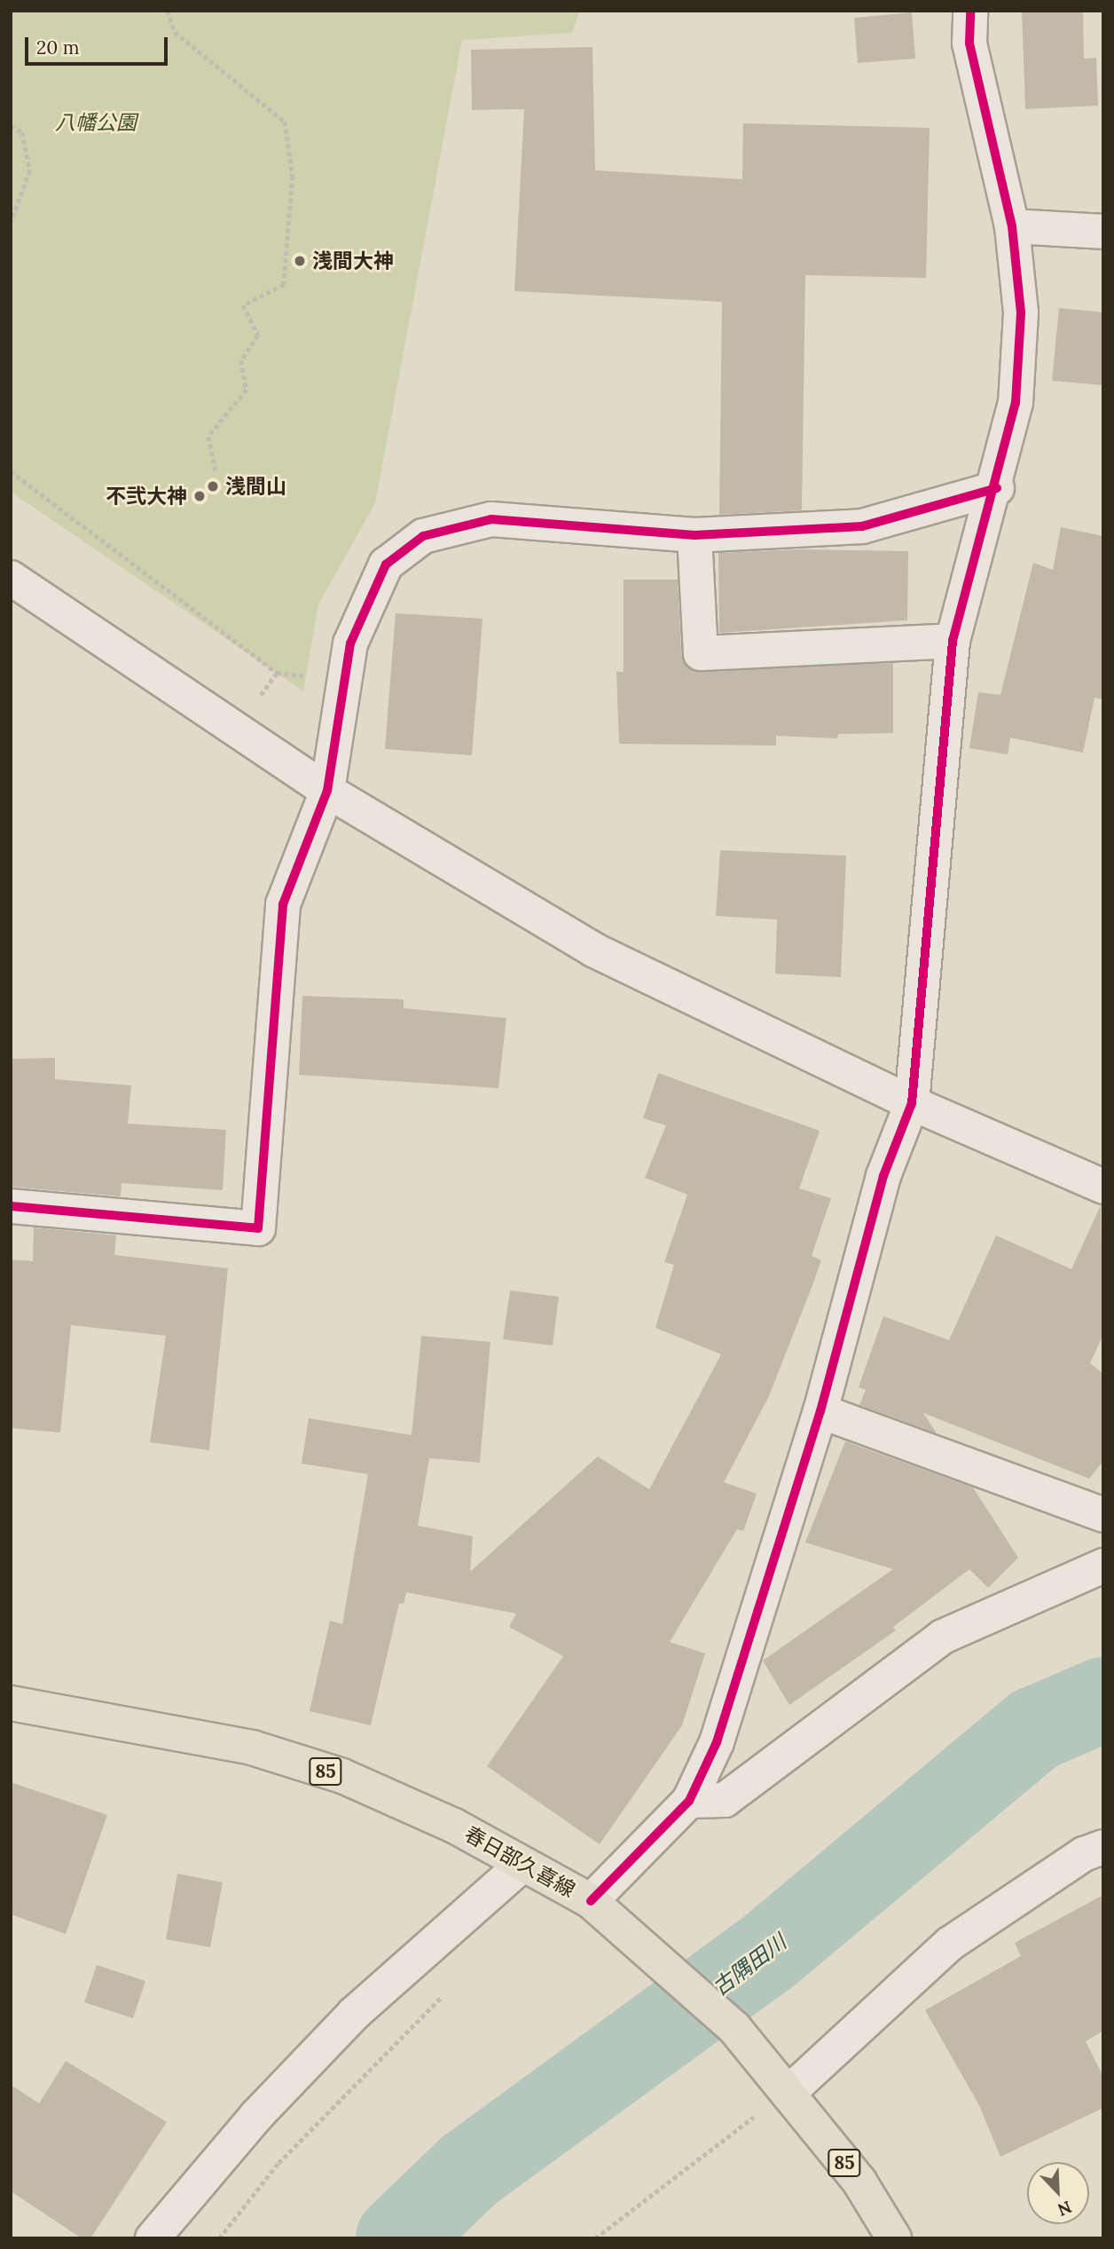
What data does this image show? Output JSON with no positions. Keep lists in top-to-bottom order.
{
  "streets": {
    "main road": ["85", "春日部久喜線"]
  },
  "water": ["古隅田川"],
  "parks": ["八幡公園"],
  "places": ["浅間大神", "浅間山", "不弐大神"],
  "scale_bar": "20 m",
  "north": "bottom right"
}
